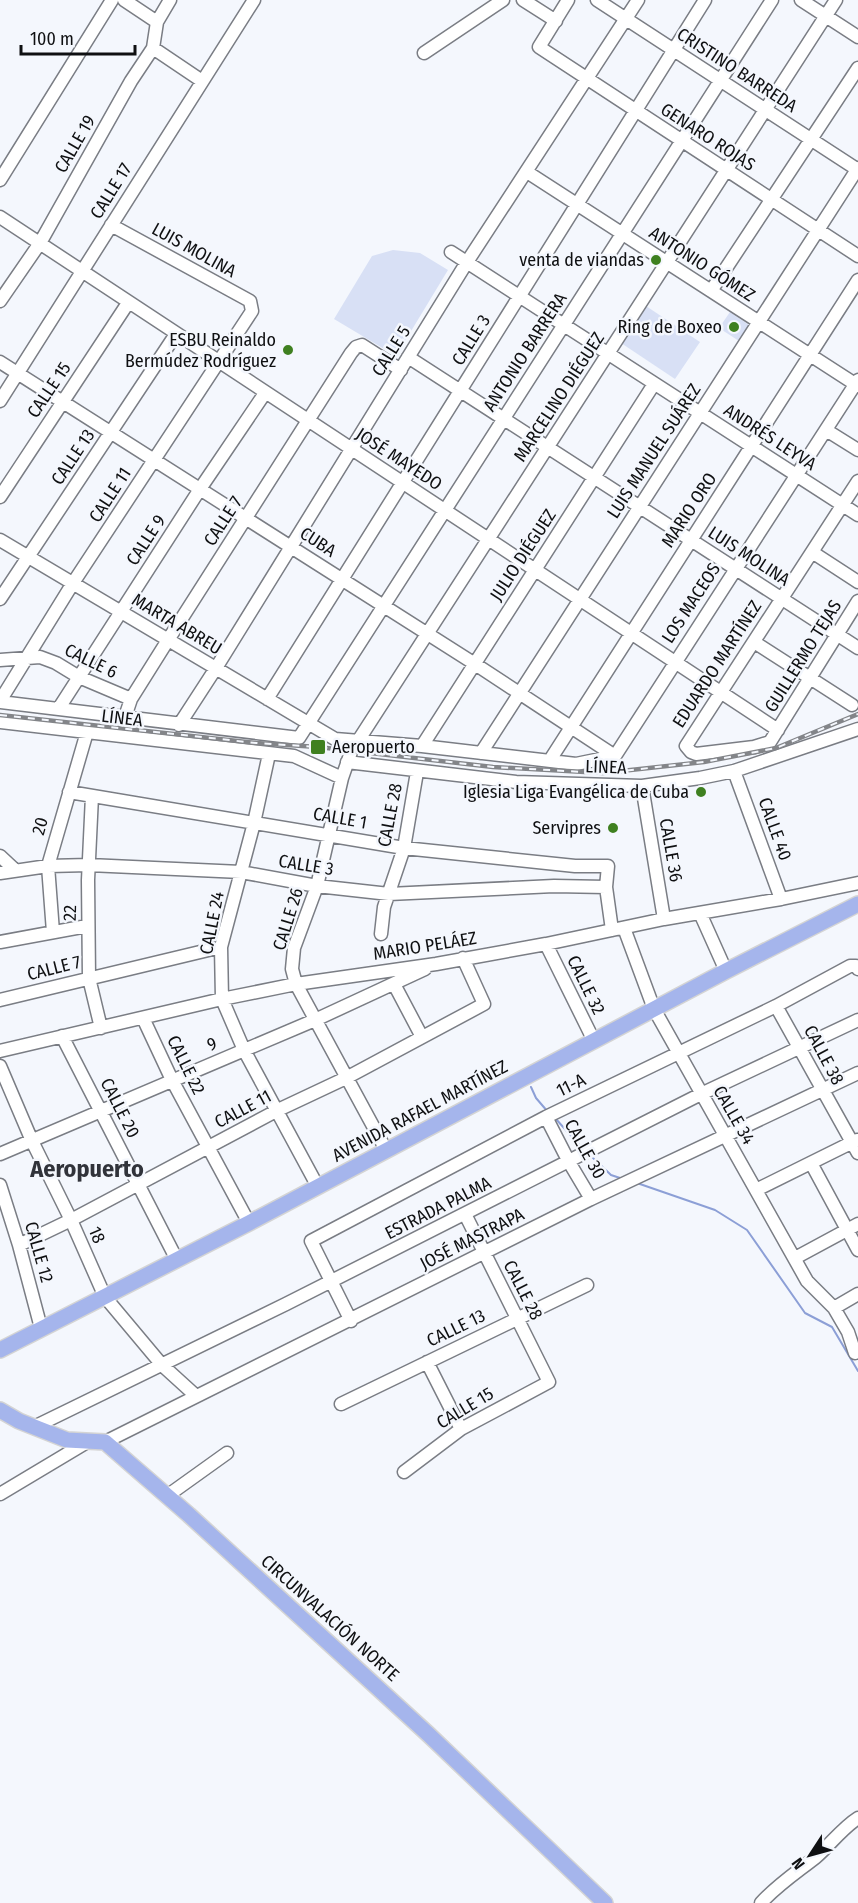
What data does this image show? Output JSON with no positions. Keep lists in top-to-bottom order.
{
  "streets": {
    "main road": ["AVENIDA RAFAEL MARTÍNEZ", "CIRCUNVALACIÓN NORTE"],
    "street": [
      "CRISTINO BARREDA",
      "GENARO ROJAS",
      "CALLE 19",
      "CALLE 17",
      "LUIS MOLINA",
      "ANTONIO GÓMEZ",
      "CALLE 3",
      "CALLE 5",
      "ANTONIO BARRERA",
      "CALLE 15",
      "MARCELINO DIÉGUEZ",
      "ANDRÉS LEYVA",
      "LUIS MANUEL SUÁREZ",
      "CALLE 13",
      "JOSÉ MAYEDO",
      "CALLE 11",
      "MARIO ORO",
      "CALLE 7",
      "CALLE 9",
      "CUBA",
      "JULIO DIÉGUEZ",
      "LOS MACEOS",
      "MARTA ABREU",
      "GUILLERMO TEJAS",
      "CALLE 6",
      "EDUARDO MARTÍNEZ",
      "LÍNEA",
      "CALLE 28",
      "CALLE 1",
      "20",
      "CALLE 40",
      "CALLE 36",
      "22",
      "CALLE 26",
      "CALLE 24",
      "MARIO PELÁEZ",
      "CALLE 32",
      "9",
      "CALLE 38",
      "CALLE 22",
      "11-A",
      "CALLE 20",
      "CALLE 34",
      "CALLE 30",
      "ESTRADA PALMA",
      "18",
      "JOSÉ MASTRAPA",
      "CALLE 12"
    ]
  },
  "crossings": [
    ["CRISTINO BARREDA", "CALLE 3"],
    ["CRISTINO BARREDA", "CALLE 5"],
    ["CRISTINO BARREDA", "ANTONIO BARRERA"],
    ["CRISTINO BARREDA", "MARCELINO DIÉGUEZ"],
    ["CRISTINO BARREDA", "LUIS MANUEL SUÁREZ"],
    ["GENARO ROJAS", "CALLE 3"],
    ["GENARO ROJAS", "CALLE 5"],
    ["GENARO ROJAS", "ANTONIO BARRERA"],
    ["GENARO ROJAS", "MARCELINO DIÉGUEZ"],
    ["GENARO ROJAS", "LUIS MANUEL SUÁREZ"],
    ["CALLE 19", "JOSÉ MAYEDO"],
    ["CALLE 17", "LUIS MOLINA"],
    ["CALLE 17", "JOSÉ MAYEDO"],
    ["CALLE 17", "CUBA"],
    ["LUIS MOLINA", "CALLE 3"],
    ["LUIS MOLINA", "CALLE 5"],
    ["LUIS MOLINA", "ANTONIO BARRERA"],
    ["LUIS MOLINA", "MARCELINO DIÉGUEZ"],
    ["LUIS MOLINA", "LUIS MANUEL SUÁREZ"],
    ["LUIS MOLINA", "CALLE 11"],
    ["LUIS MOLINA", "MARIO ORO"],
    ["LUIS MOLINA", "JULIO DIÉGUEZ"],
    ["LUIS MOLINA", "LOS MACEOS"],
    ["LUIS MOLINA", "GUILLERMO TEJAS"],
    ["LUIS MOLINA", "EDUARDO MARTÍNEZ"],
    ["ANTONIO GÓMEZ", "CALLE 3"],
    ["ANTONIO GÓMEZ", "CALLE 5"],
    ["ANTONIO GÓMEZ", "ANTONIO BARRERA"],
    ["ANTONIO GÓMEZ", "MARCELINO DIÉGUEZ"],
    ["ANTONIO GÓMEZ", "LUIS MANUEL SUÁREZ"],
    ["ANTONIO GÓMEZ", "MARIO ORO"],
    ["ANTONIO GÓMEZ", "LOS MACEOS"],
    ["CALLE 3", "ANDRÉS LEYVA"],
    ["CALLE 3", "JOSÉ MAYEDO"],
    ["CALLE 3", "CUBA"],
    ["CALLE 3", "MARTA ABREU"],
    ["CALLE 3", "CALLE 28"],
    ["CALLE 3", "20"],
    ["CALLE 3", "22"],
    ["CALLE 3", "CALLE 26"],
    ["CALLE 3", "CALLE 24"],
    ["CALLE 3", "CALLE 34"],
    ["CALLE 5", "ANDRÉS LEYVA"],
    ["CALLE 5", "JOSÉ MAYEDO"],
    ["CALLE 5", "CALLE 7"],
    ["CALLE 5", "CUBA"],
    ["CALLE 5", "MARTA ABREU"],
    ["CALLE 5", "LÍNEA"],
    ["ANTONIO BARRERA", "ANDRÉS LEYVA"],
    ["ANTONIO BARRERA", "JOSÉ MAYEDO"],
    ["ANTONIO BARRERA", "CUBA"],
    ["ANTONIO BARRERA", "MARTA ABREU"],
    ["ANTONIO BARRERA", "LÍNEA"],
    ["CALLE 15", "JOSÉ MAYEDO"],
    ["CALLE 15", "CUBA"],
    ["CALLE 15", "CALLE 28"],
    ["MARCELINO DIÉGUEZ", "ANDRÉS LEYVA"],
    ["MARCELINO DIÉGUEZ", "JOSÉ MAYEDO"],
    ["MARCELINO DIÉGUEZ", "CUBA"],
    ["MARCELINO DIÉGUEZ", "LÍNEA"],
    ["MARCELINO DIÉGUEZ", "CALLE 26"],
    ["ANDRÉS LEYVA", "LUIS MANUEL SUÁREZ"],
    ["ANDRÉS LEYVA", "MARIO ORO"],
    ["ANDRÉS LEYVA", "JULIO DIÉGUEZ"],
    ["ANDRÉS LEYVA", "LOS MACEOS"],
    ["ANDRÉS LEYVA", "EDUARDO MARTÍNEZ"],
    ["LUIS MANUEL SUÁREZ", "JOSÉ MAYEDO"],
    ["LUIS MANUEL SUÁREZ", "CUBA"],
    ["LUIS MANUEL SUÁREZ", "LÍNEA"],
    ["CALLE 13", "JOSÉ MAYEDO"],
    ["CALLE 13", "CUBA"],
    ["CALLE 13", "MARTA ABREU"],
    ["CALLE 13", "CALLE 28"],
    ["JOSÉ MAYEDO", "CALLE 11"],
    ["JOSÉ MAYEDO", "MARIO ORO"],
    ["JOSÉ MAYEDO", "CALLE 7"],
    ["JOSÉ MAYEDO", "CALLE 9"],
    ["JOSÉ MAYEDO", "JULIO DIÉGUEZ"],
    ["JOSÉ MAYEDO", "LOS MACEOS"],
    ["JOSÉ MAYEDO", "GUILLERMO TEJAS"],
    ["JOSÉ MAYEDO", "EDUARDO MARTÍNEZ"],
    ["CALLE 11", "CUBA"],
    ["CALLE 11", "MARTA ABREU"],
    ["CALLE 11", "CALLE 6"],
    ["CALLE 11", "LÍNEA"],
    ["CALLE 11", "CALLE 26"],
    ["CALLE 11", "CALLE 24"],
    ["CALLE 11", "MARIO PELÁEZ"],
    ["CALLE 11", "CALLE 22"],
    ["CALLE 11", "CALLE 20"],
    ["CALLE 11", "18"],
    ["CALLE 11", "CALLE 12"],
    ["MARIO ORO", "CUBA"],
    ["MARIO ORO", "LÍNEA"],
    ["CALLE 7", "CUBA"],
    ["CALLE 7", "MARTA ABREU"],
    ["CALLE 7", "CALLE 6"],
    ["CALLE 7", "LÍNEA"],
    ["CALLE 7", "22"],
    ["CALLE 7", "CALLE 24"],
    ["CALLE 9", "CUBA"],
    ["CALLE 9", "MARTA ABREU"],
    ["CALLE 9", "CALLE 6"],
    ["CALLE 9", "LÍNEA"],
    ["CUBA", "JULIO DIÉGUEZ"],
    ["CUBA", "LOS MACEOS"],
    ["CUBA", "LÍNEA"],
    ["JULIO DIÉGUEZ", "LÍNEA"],
    ["LOS MACEOS", "LÍNEA"],
    ["MARTA ABREU", "LÍNEA"],
    ["GUILLERMO TEJAS", "EDUARDO MARTÍNEZ"],
    ["LÍNEA", "CALLE 28"],
    ["LÍNEA", "20"],
    ["LÍNEA", "CALLE 40"],
    ["LÍNEA", "CALLE 36"],
    ["LÍNEA", "CALLE 26"],
    ["LÍNEA", "CALLE 24"],
    ["CALLE 28", "CALLE 1"],
    ["CALLE 28", "ESTRADA PALMA"],
    ["CALLE 28", "JOSÉ MASTRAPA"],
    ["CALLE 1", "20"],
    ["CALLE 1", "22"],
    ["CALLE 1", "CALLE 26"],
    ["CALLE 1", "CALLE 24"],
    ["CALLE 1", "CALLE 34"],
    ["CALLE 40", "MARIO PELÁEZ"],
    ["CALLE 36", "MARIO PELÁEZ"],
    ["22", "MARIO PELÁEZ"],
    ["CALLE 26", "MARIO PELÁEZ"],
    ["CALLE 26", "9"],
    ["CALLE 26", "AVENIDA RAFAEL MARTÍNEZ"],
    ["CALLE 24", "MARIO PELÁEZ"],
    ["CALLE 24", "9"],
    ["CALLE 24", "AVENIDA RAFAEL MARTÍNEZ"],
    ["MARIO PELÁEZ", "CALLE 32"],
    ["MARIO PELÁEZ", "9"],
    ["MARIO PELÁEZ", "CALLE 22"],
    ["MARIO PELÁEZ", "CALLE 20"],
    ["MARIO PELÁEZ", "CALLE 34"],
    ["CALLE 32", "AVENIDA RAFAEL MARTÍNEZ"],
    ["9", "CALLE 22"],
    ["9", "CALLE 20"],
    ["9", "18"],
    ["CALLE 38", "11-A"],
    ["CALLE 38", "ESTRADA PALMA"],
    ["CALLE 38", "JOSÉ MASTRAPA"],
    ["CALLE 22", "AVENIDA RAFAEL MARTÍNEZ"],
    ["11-A", "CALLE 34"],
    ["11-A", "CALLE 30"],
    ["11-A", "ESTRADA PALMA"],
    ["CALLE 20", "AVENIDA RAFAEL MARTÍNEZ"],
    ["AVENIDA RAFAEL MARTÍNEZ", "CALLE 34"],
    ["AVENIDA RAFAEL MARTÍNEZ", "18"],
    ["AVENIDA RAFAEL MARTÍNEZ", "CALLE 12"],
    ["CALLE 34", "ESTRADA PALMA"],
    ["CALLE 34", "JOSÉ MASTRAPA"],
    ["CALLE 30", "ESTRADA PALMA"],
    ["CALLE 30", "JOSÉ MASTRAPA"],
    ["ESTRADA PALMA", "18"],
    ["18", "JOSÉ MASTRAPA"],
    ["JOSÉ MASTRAPA", "CIRCUNVALACIÓN NORTE"]
  ],
  "districts": ["Aeropuerto"],
  "places": {
    "other": [
      "venta de viandas",
      "Ring de Boxeo",
      "ESBU Reinaldo Bermúdez Rodríguez",
      "Iglesia Liga Evangélica de Cuba",
      "Servipres"
    ],
    "transit": ["Aeropuerto"]
  },
  "scale_bar": "100 m",
  "north": "bottom left"
}
